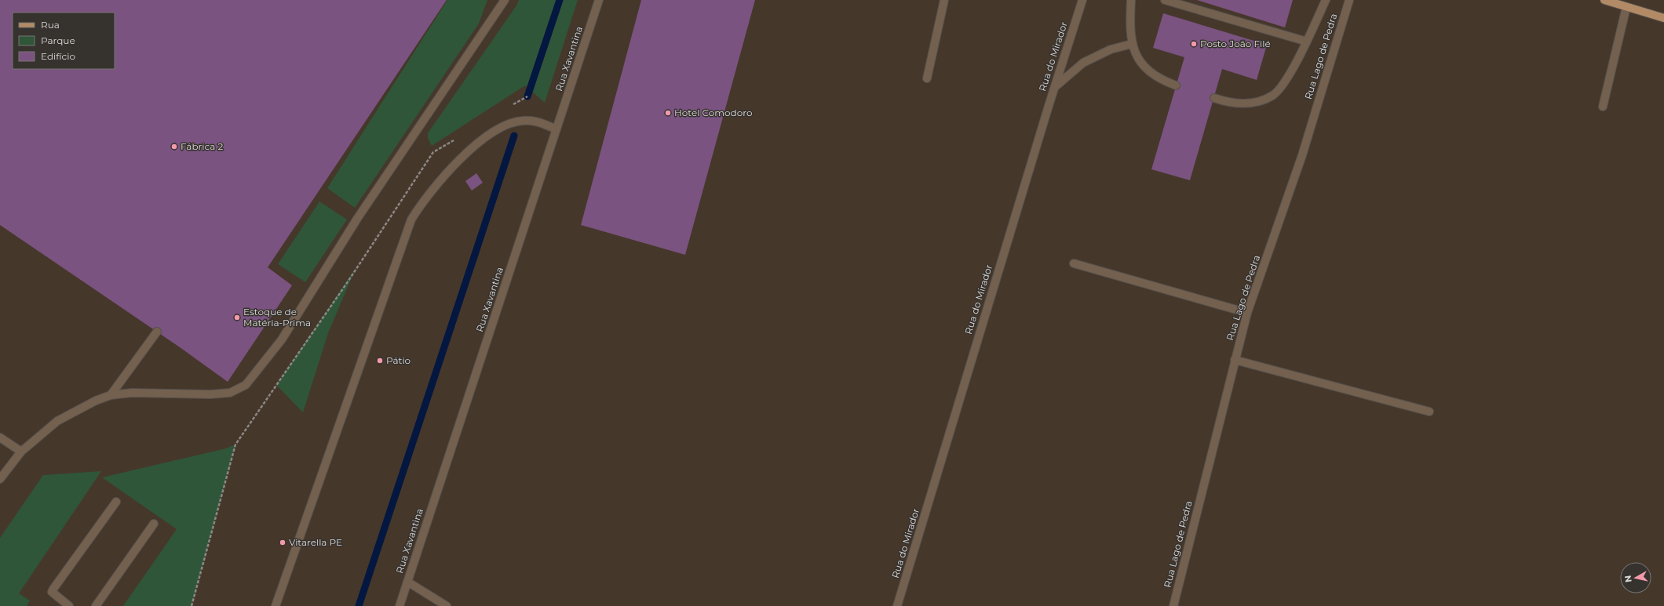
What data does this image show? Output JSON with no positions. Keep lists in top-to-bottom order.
{
  "streets": {
    "lane": ["Rua do Mirador", "Rua Lago de Pedra", "Rua Xavantina"]
  },
  "places": [
    "Posto João Filé",
    "Hotel Comodoro",
    "Fábrica 2",
    "Estoque de Matéria-Prima",
    "Pátio",
    "Vitarella PE"
  ],
  "legend": ["Rua", "Parque", "Edifício"],
  "north": "left"
}
